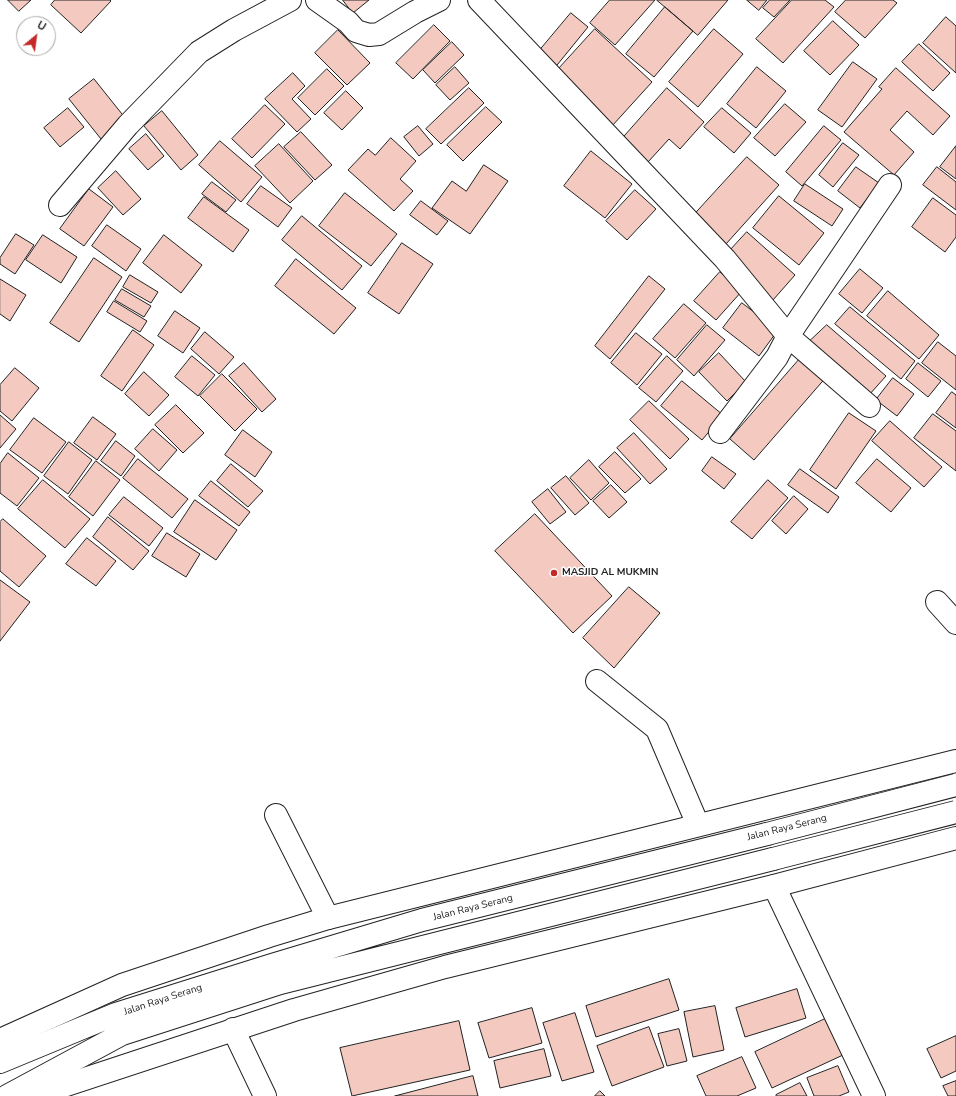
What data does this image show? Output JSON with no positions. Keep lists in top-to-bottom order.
{
  "streets": {
    "main road": ["Jalan Raya Serang"]
  },
  "places": ["MASJID AL MUKMIN"],
  "north": "top right"
}
